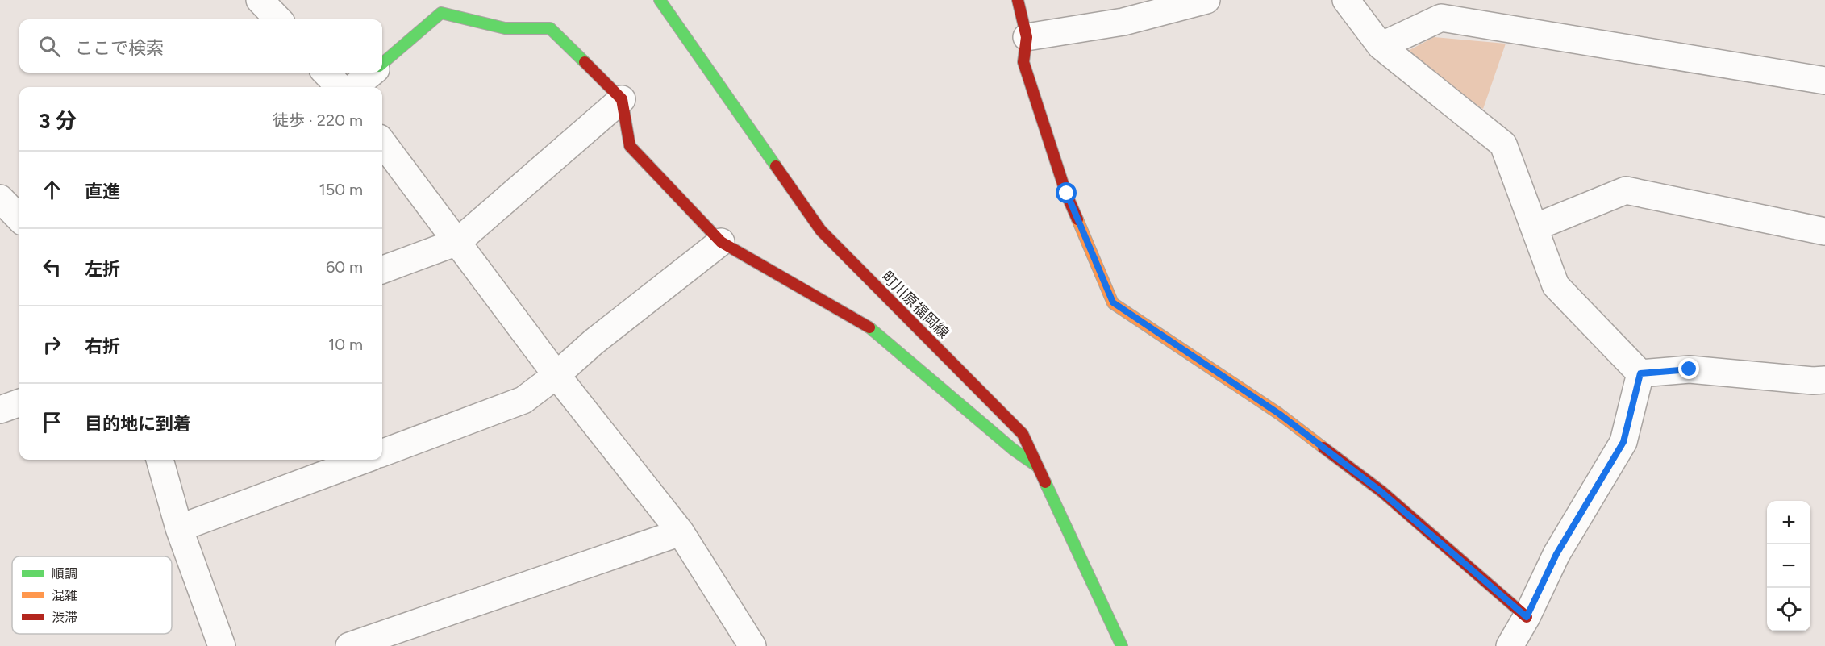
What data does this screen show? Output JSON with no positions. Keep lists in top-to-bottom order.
{
  "streets": {
    "street": ["町川原福岡線"]
  },
  "legend": ["順調", "混雑", "渋滞"],
  "page": {
    "search": "ここで検索",
    "heading": ["3 分", "徒歩 · 220 m"],
    "list": [
      ["直進", "150 m"],
      ["左折", "60 m"],
      ["右折", "10 m"],
      "目的地に到着"
    ],
    "map_buttons": ["+", "−"]
  }
}
